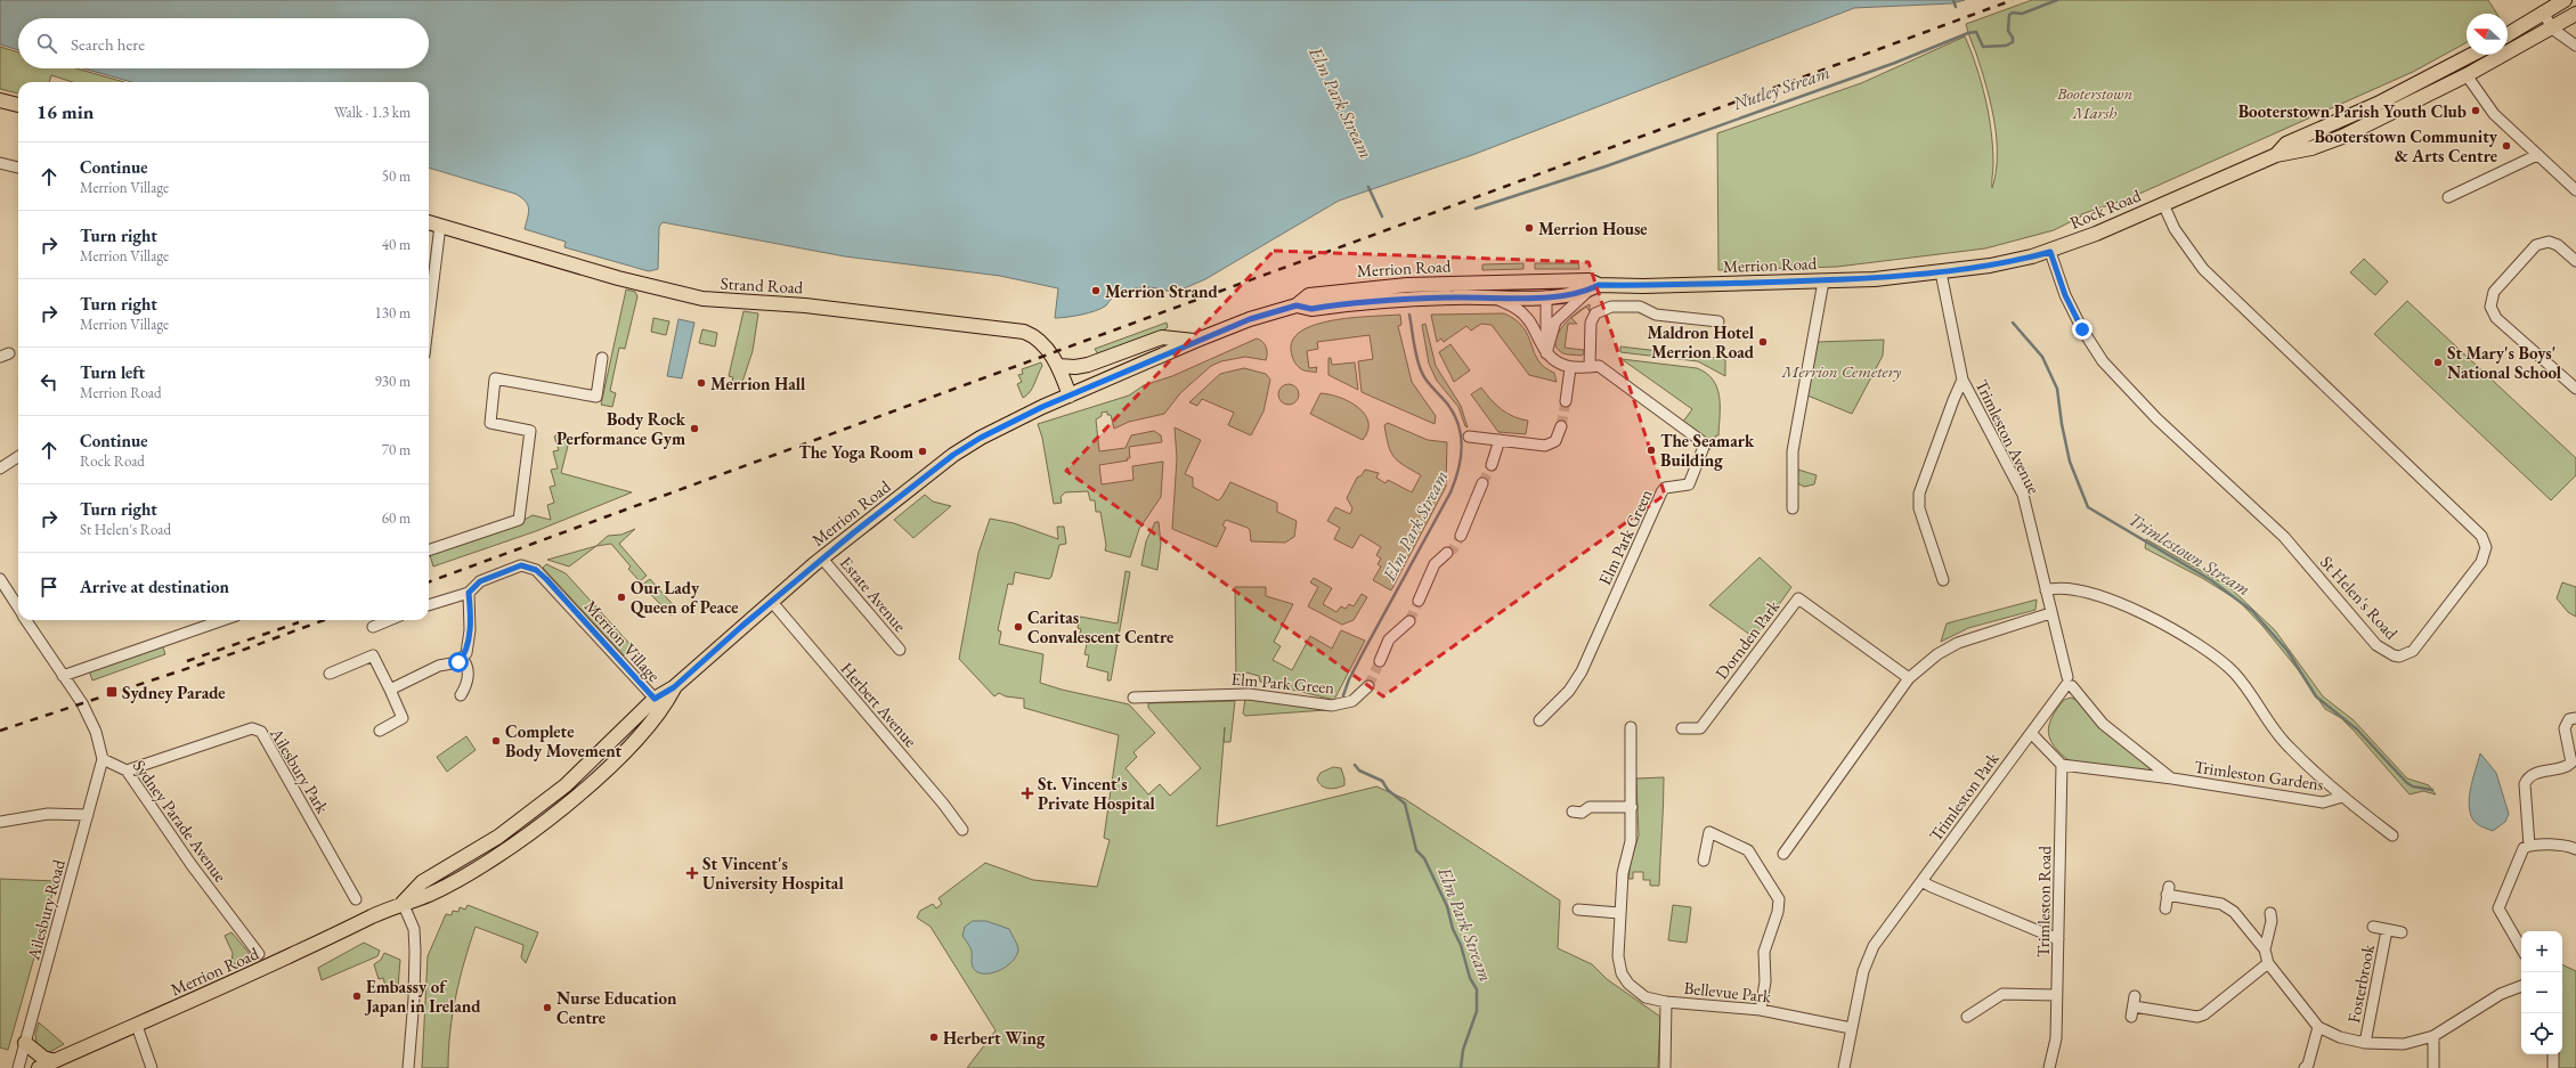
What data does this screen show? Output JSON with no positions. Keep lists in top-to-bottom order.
{
  "streets": {
    "main road": ["Rock Road", "Merrion Road", "Strand Road"],
    "street": [
      "Trimleston Avenue",
      "Elm Park Green",
      "Estate Avenue",
      "St Helen's Road",
      "Dornden Park",
      "Merrion Village",
      "Herbert Avenue",
      "Ailesbury Park",
      "Trimleston Gardens",
      "Trimleston Park",
      "Sydney Parade Avenue",
      "Trimleston Road",
      "Ailesbury Road",
      "Fosterbrook",
      "Bellevue Park"
    ]
  },
  "crossings": [
    ["Rock Road", "Merrion Road"],
    ["Rock Road", "Trimleston Avenue"],
    ["Rock Road", "St Helen's Road"],
    ["Merrion Road", "Strand Road"],
    ["Merrion Road", "Trimleston Avenue"],
    ["Merrion Road", "Estate Avenue"],
    ["Merrion Road", "Merrion Village"],
    ["Merrion Road", "Herbert Avenue"],
    ["Trimleston Avenue", "Trimleston Gardens"],
    ["Ailesbury Park", "Sydney Parade Avenue"],
    ["Trimleston Gardens", "Trimleston Park"],
    ["Trimleston Gardens", "Trimleston Road"],
    ["Trimleston Park", "Bellevue Park"],
    ["Sydney Parade Avenue", "Ailesbury Road"]
  ],
  "water": ["Nutley Stream", "Elm Park Stream", "Trimlestown Stream"],
  "parks": ["Booterstown Marsh", "Merrion Cemetery"],
  "places": {
    "other": [
      "Booterstown Parish Youth Club",
      "Booterstown Community & Arts Centre",
      "Merrion House",
      "Merrion Strand",
      "Maldron Hotel Merrion Road",
      "St Mary's Boys' National School",
      "Merrion Hall",
      "Body Rock Performance Gym",
      "The Seamark Building",
      "The Yoga Room",
      "Our Lady Queen of Peace",
      "Caritas Convalescent Centre",
      "Complete Body Movement",
      "Embassy of Japan in Ireland",
      "Nurse Education Centre",
      "Herbert Wing"
    ],
    "transit": ["Sydney Parade"],
    "health": ["St. Vincent's Private Hospital", "St Vincent's University Hospital"]
  },
  "north": "left",
  "page": {
    "search": "Search here",
    "heading": ["16 min", "Walk · 1.3 km"],
    "list": [
      ["Continue", "Merrion Village", "50 m"],
      ["Turn right", "Merrion Village", "40 m"],
      ["Turn right", "Merrion Village", "130 m"],
      ["Turn left", "Merrion Road", "930 m"],
      ["Continue", "Rock Road", "70 m"],
      ["Turn right", "St Helen's Road", "60 m"],
      "Arrive at destination"
    ],
    "map_buttons": ["+", "−"]
  }
}
